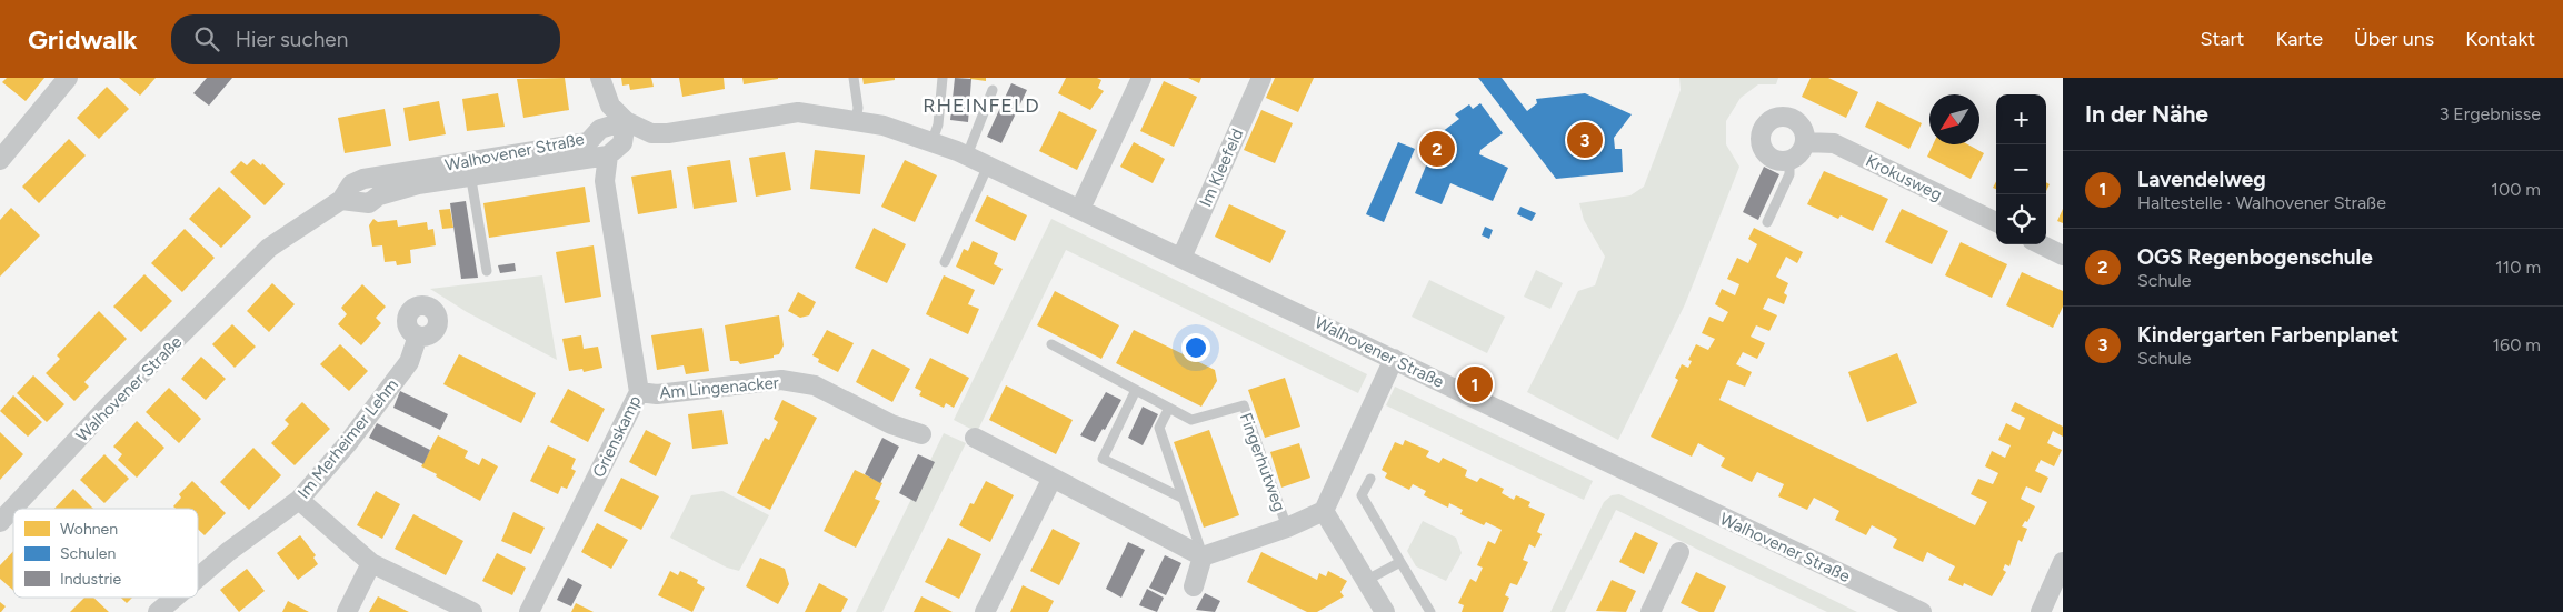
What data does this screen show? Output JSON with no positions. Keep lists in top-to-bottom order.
{
  "streets": {
    "street": [
      "Walhovener Straße",
      "Im Kleefeld",
      "Krokusweg",
      "Am Lingenacker",
      "Grienskamp",
      "Im Merheimer Lehm",
      "Fingerhutweg"
    ]
  },
  "crossings": [
    ["Walhovener Straße", "Im Kleefeld"],
    ["Walhovener Straße", "Grienskamp"],
    ["Am Lingenacker", "Grienskamp"]
  ],
  "districts": ["RHEINFELD"],
  "legend": ["Wohnen", "Schulen", "Industrie"],
  "north": "bottom left",
  "page": {
    "header": "Gridwalk",
    "search": "Hier suchen",
    "nav": [
      "Start",
      "Karte",
      "Über uns",
      "Kontakt"
    ],
    "heading": ["In der Nähe", "3 Ergebnisse"],
    "map_buttons": ["+", "−"],
    "pins": ["3", "2", "1"],
    "list": [
      {
        "mark": "1",
        "name": "Lavendelweg",
        "note": "Haltestelle · Walhovener Straße",
        "value": "100 m"
      },
      {
        "mark": "2",
        "name": "OGS Regenbogenschule",
        "note": "Schule",
        "value": "110 m"
      },
      {
        "mark": "3",
        "name": "Kindergarten Farbenplanet",
        "note": "Schule",
        "value": "160 m"
      }
    ]
  }
}
